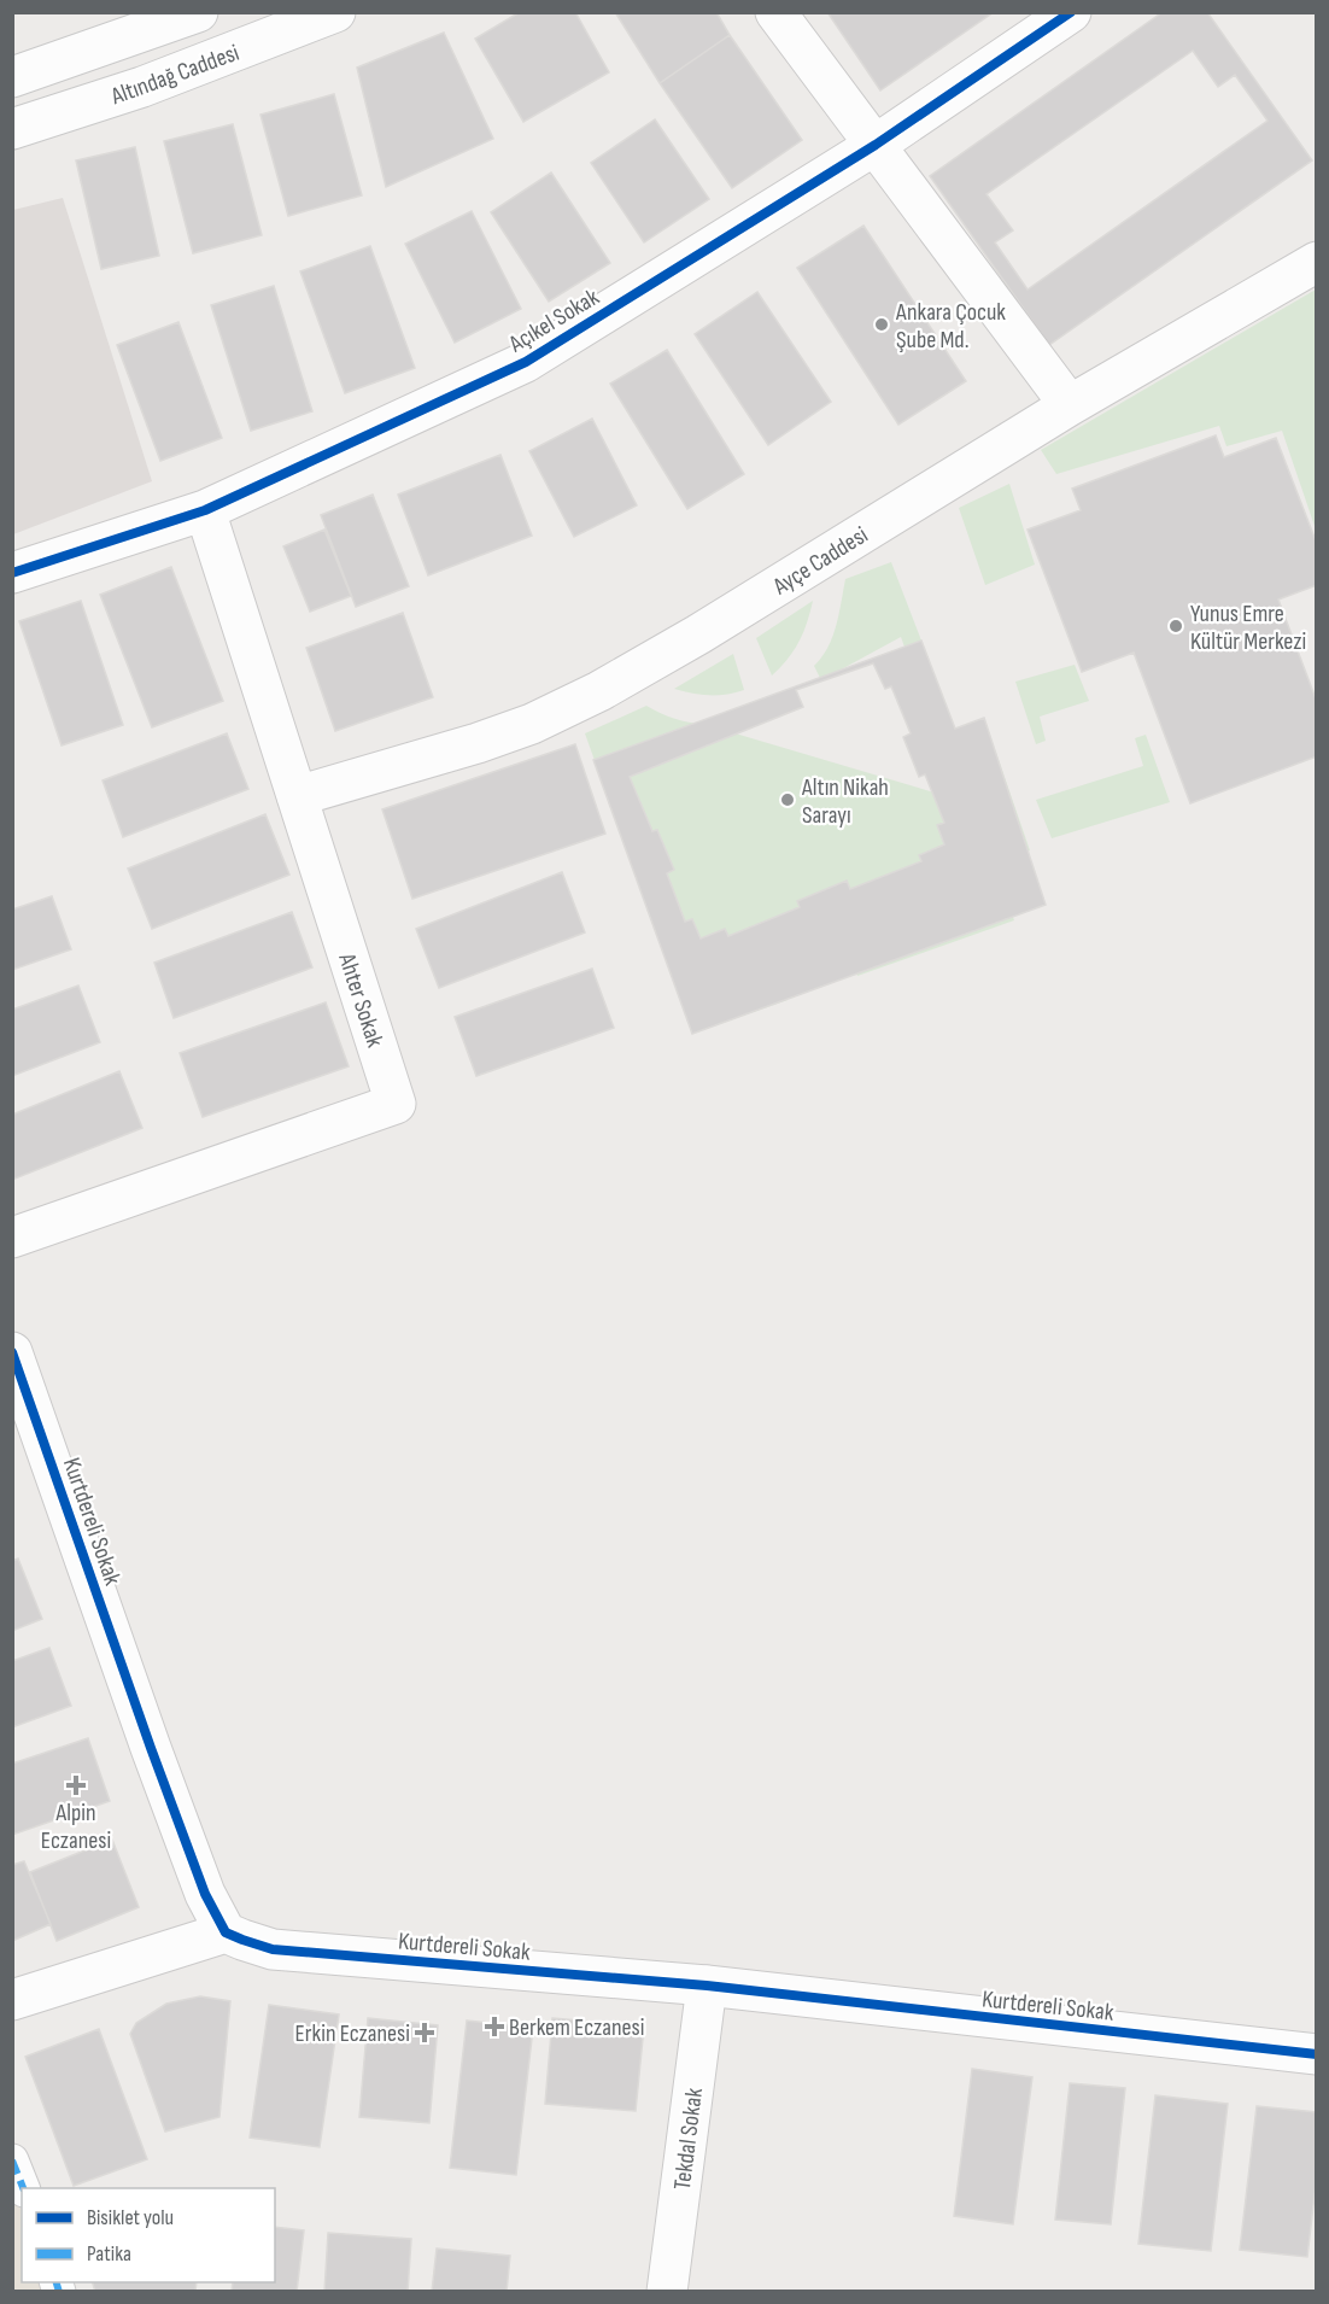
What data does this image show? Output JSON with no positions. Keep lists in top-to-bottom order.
{
  "streets": {
    "street": [
      "Altındağ Caddesi",
      "Açıkel Sokak",
      "Ayçe Caddesi",
      "Ahter Sokak",
      "Kurtdereli Sokak",
      "Tekdal Sokak"
    ]
  },
  "crossings": [
    ["Açıkel Sokak", "Ahter Sokak"],
    ["Ayçe Caddesi", "Ahter Sokak"],
    ["Kurtdereli Sokak", "Tekdal Sokak"]
  ],
  "places": {
    "other": ["Ankara Çocuk Şube Md.", "Yunus Emre Kültür Merkezi", "Altın Nikah Sarayı"],
    "health": ["Alpin Eczanesi", "Berkem Eczanesi", "Erkin Eczanesi"]
  },
  "legend": ["Bisiklet yolu", "Patika"]
}
